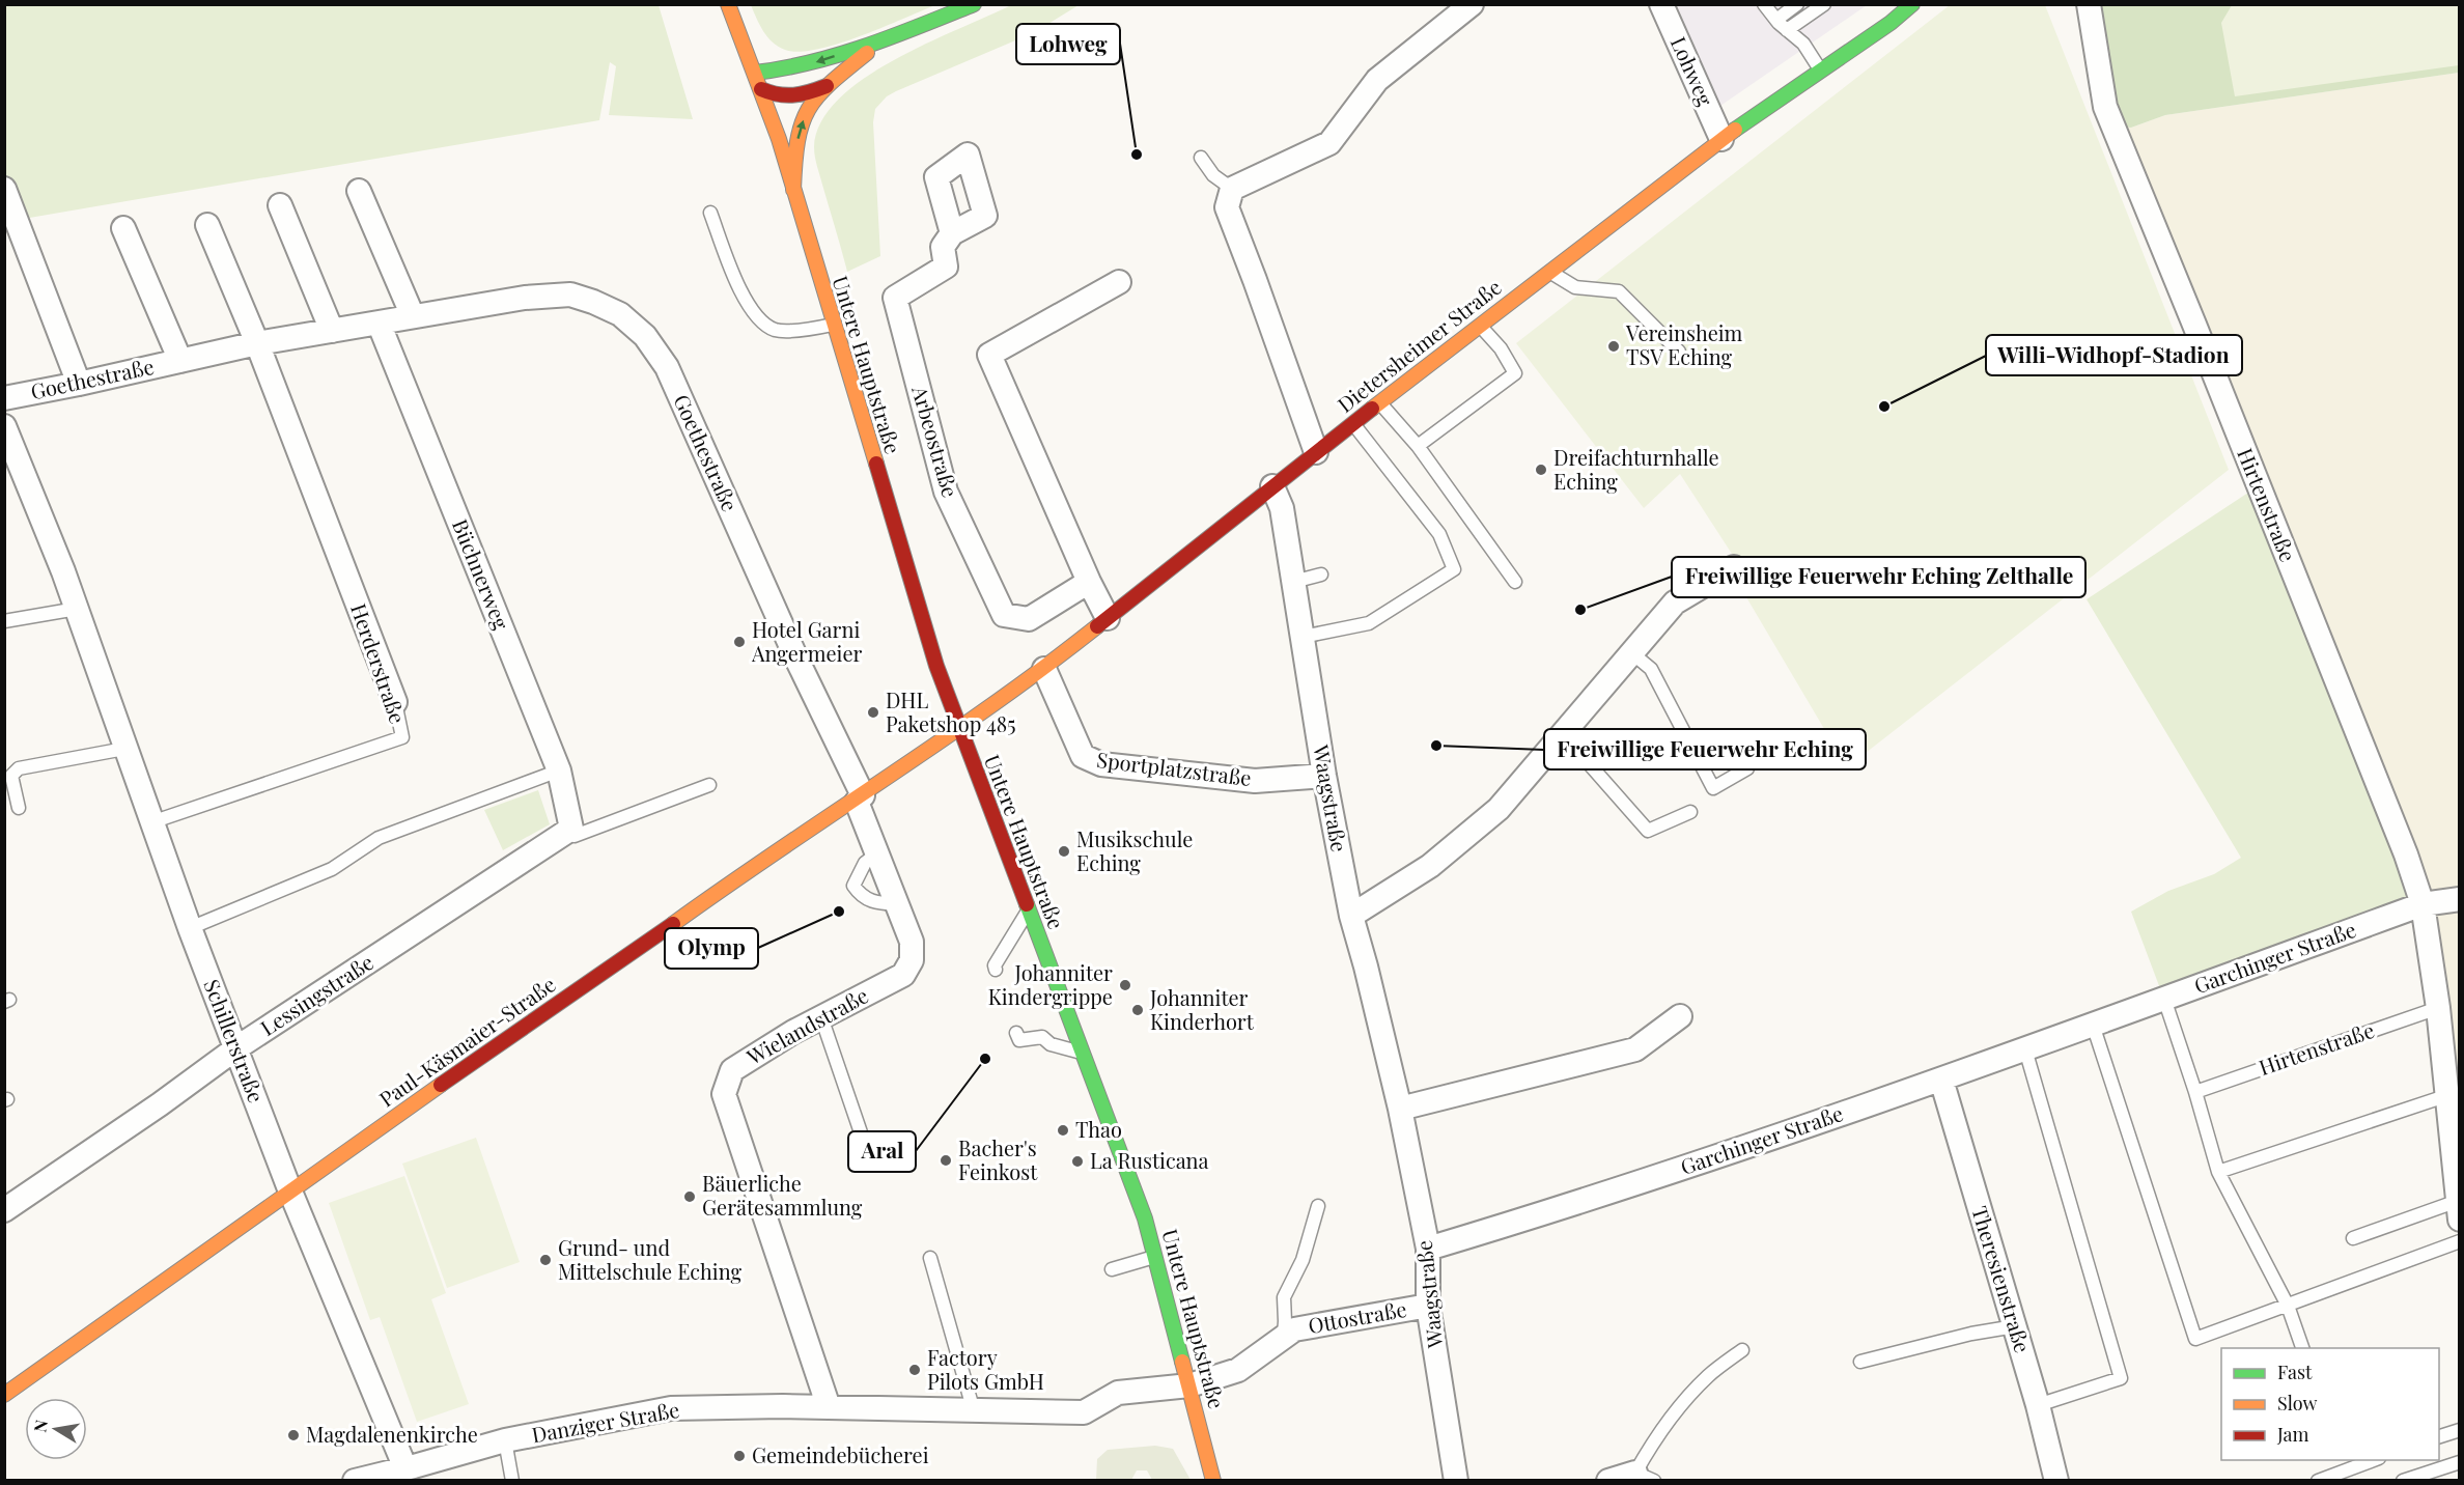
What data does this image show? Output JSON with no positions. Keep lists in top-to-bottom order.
{
  "streets": {
    "main road": ["Dietersheimer Straße", "Untere Hauptstraße", "Paul-Käsmaier-Straße"],
    "street": [
      "Lohweg",
      "Goethestraße",
      "Arbeostraße",
      "Hirtenstraße",
      "Büchnerweg",
      "Herderstraße",
      "Sportplatzstraße",
      "Waagstraße",
      "Garchinger Straße",
      "Lessingstraße",
      "Wielandstraße",
      "Schillerstraße",
      "Theresienstraße",
      "Ottostraße",
      "Danziger Straße"
    ]
  },
  "crossings": [
    ["Lohweg", "Dietersheimer Straße"],
    ["Dietersheimer Straße", "Untere Hauptstraße"],
    ["Dietersheimer Straße", "Sportplatzstraße"],
    ["Dietersheimer Straße", "Waagstraße"],
    ["Dietersheimer Straße", "Paul-Käsmaier-Straße"],
    ["Untere Hauptstraße", "Paul-Käsmaier-Straße"],
    ["Untere Hauptstraße", "Ottostraße"],
    ["Untere Hauptstraße", "Danziger Straße"],
    ["Goethestraße", "Büchnerweg"],
    ["Goethestraße", "Herderstraße"],
    ["Goethestraße", "Wielandstraße"],
    ["Goethestraße", "Paul-Käsmaier-Straße"],
    ["Hirtenstraße", "Garchinger Straße"],
    ["Büchnerweg", "Lessingstraße"],
    ["Herderstraße", "Schillerstraße"],
    ["Sportplatzstraße", "Waagstraße"],
    ["Waagstraße", "Garchinger Straße"],
    ["Waagstraße", "Ottostraße"],
    ["Garchinger Straße", "Theresienstraße"],
    ["Lessingstraße", "Schillerstraße"],
    ["Wielandstraße", "Paul-Käsmaier-Straße"],
    ["Wielandstraße", "Danziger Straße"],
    ["Schillerstraße", "Paul-Käsmaier-Straße"],
    ["Schillerstraße", "Danziger Straße"],
    ["Ottostraße", "Danziger Straße"]
  ],
  "places": [
    "Lohweg",
    "Vereinsheim TSV Eching",
    "Willi-Widhopf-Stadion",
    "Dreifachturnhalle Eching",
    "Freiwillige Feuerwehr Eching Zelthalle",
    "Hotel Garni Angermeier",
    "DHL Paketshop 485",
    "Freiwillige Feuerwehr Eching",
    "Musikschule Eching",
    "Olymp",
    "Johanniter Kindergrippe",
    "Johanniter Kinderhort",
    "Aral",
    "Thao",
    "Bacher's Feinkost",
    "La Rusticana",
    "Bäuerliche Gerätesammlung",
    "Grund- und Mittelschule Eching",
    "Factory Pilots GmbH",
    "Magdalenenkirche",
    "Gemeindebücherei"
  ],
  "legend": ["Fast", "Slow", "Jam"],
  "north": "left"
}
